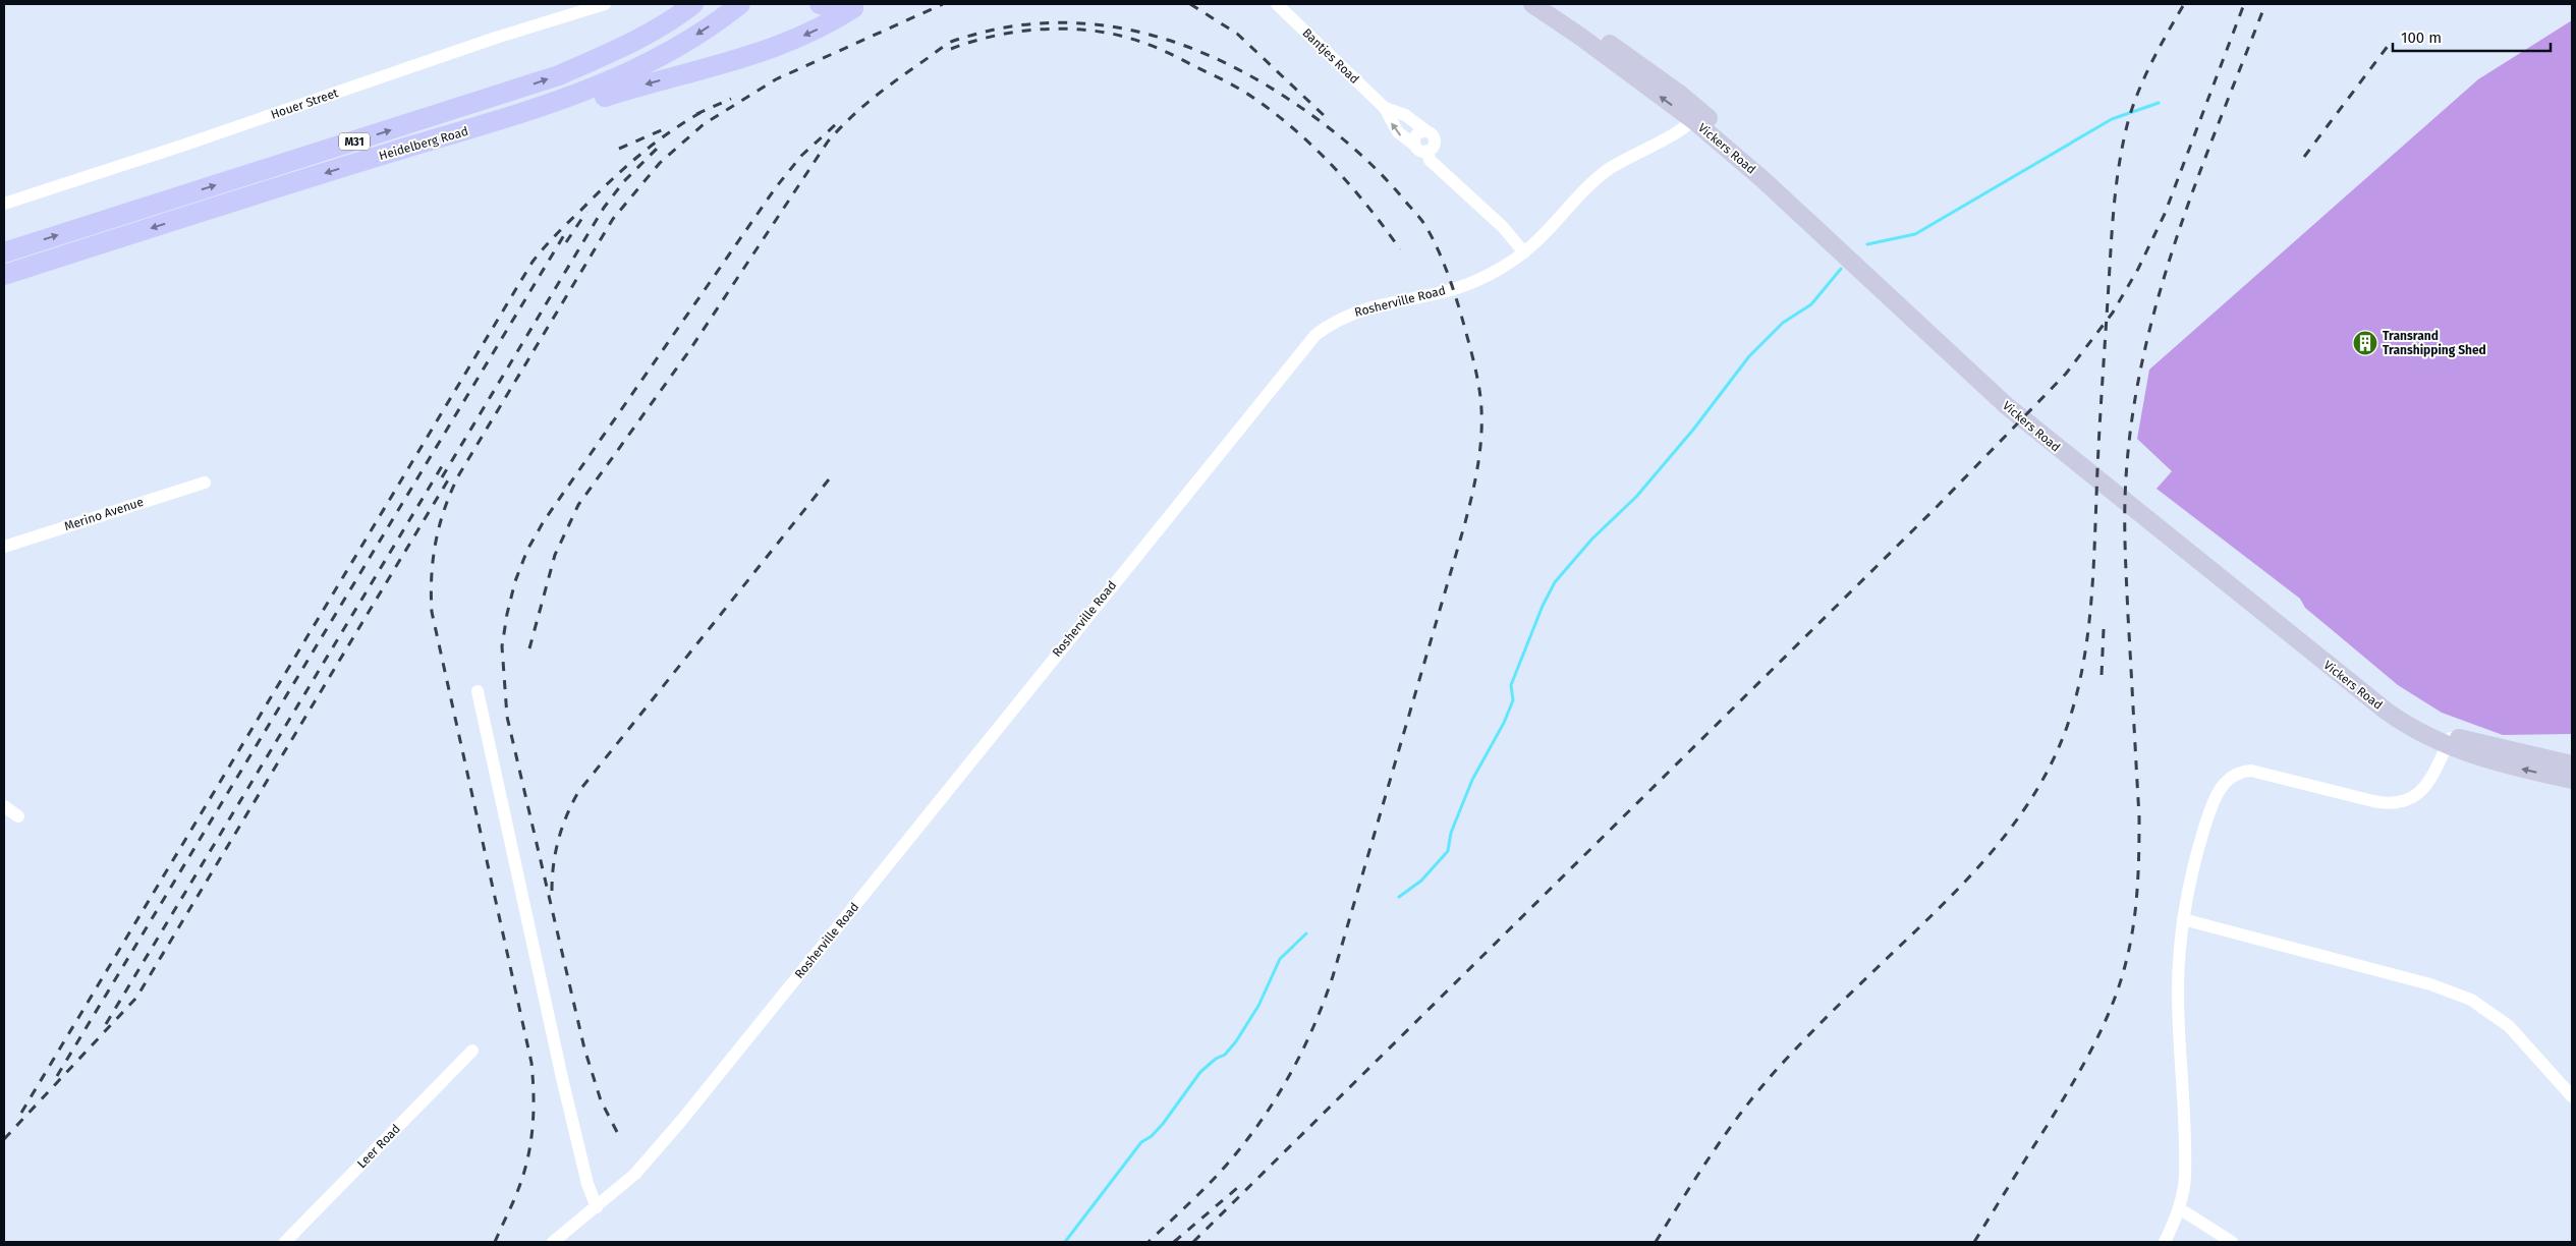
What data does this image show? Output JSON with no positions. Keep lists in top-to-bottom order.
{
  "streets": {
    "main road": ["M31", "Heidelberg Road", "Vickers Road"],
    "street": [
      "Bantjes Road",
      "Houer Street",
      "Rosherville Road",
      "Merino Avenue",
      "Leer Road"
    ]
  },
  "crossings": [
    ["Vickers Road", "Rosherville Road"]
  ],
  "places": {
    "building": ["Transrand Transhipping Shed"]
  },
  "scale_bar": "100 m"
}
